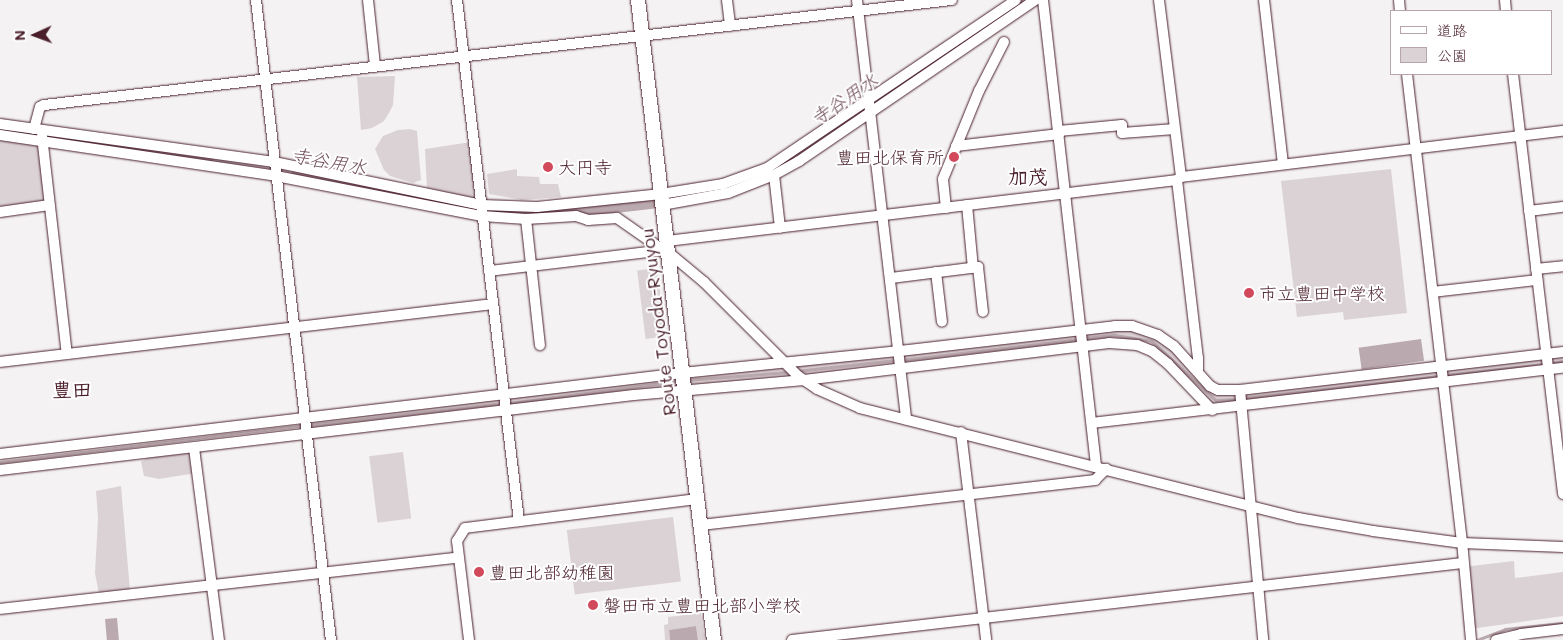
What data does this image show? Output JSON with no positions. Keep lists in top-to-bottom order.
{
  "streets": {
    "main road": ["Route Toyoda-Ryuyou"]
  },
  "districts": ["加茂", "豊田"],
  "water": ["寺谷用水"],
  "places": [
    "豊田北保育所",
    "大円寺",
    "市立豊田中学校",
    "豊田北部幼稚園",
    "磐田市立豊田北部小学校"
  ],
  "legend": ["道路", "公園"],
  "north": "left"
}
